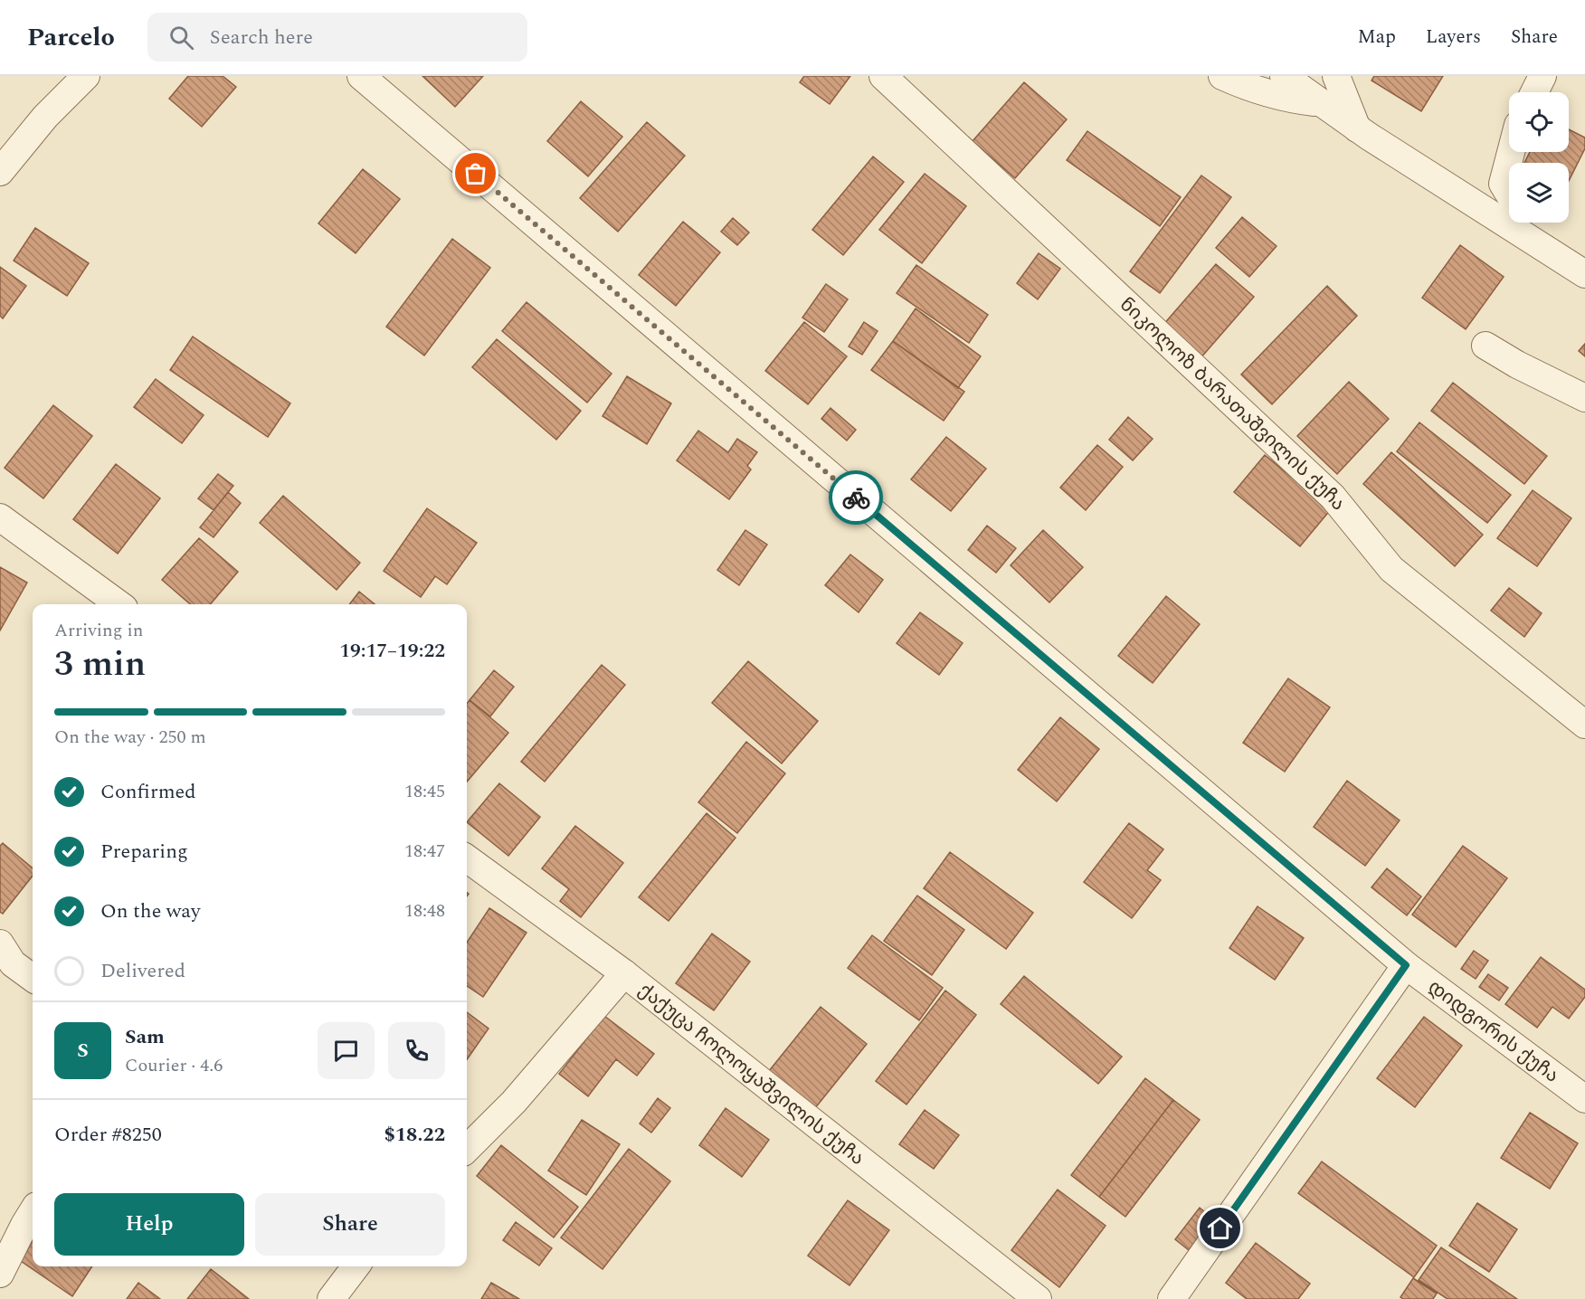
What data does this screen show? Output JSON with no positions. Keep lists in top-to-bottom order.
{
  "streets": {
    "street": ["ნიკოლოზ ბარათაშვილის ქუჩა", "დიდგორის ქუჩა", "ქაქუცა ჩოლოყაშვილის ქუჩა"]
  },
  "page": {
    "header": "Parcelo",
    "search": "Search here",
    "nav": ["Map", "Layers", "Share"],
    "heading": ["3 min", "Arriving in", "19:17–19:22"],
    "panel": [
      "Sam",
      "Courier · 4.6",
      "Order #8250",
      "$18.22"
    ],
    "bar": "On the way · 250 m",
    "list": [
      ["Confirmed", "18:45"],
      ["Preparing", "18:47"],
      ["On the way", "18:48"],
      "Delivered"
    ],
    "round": "S",
    "buttons": ["Help", "Share"]
  }
}
